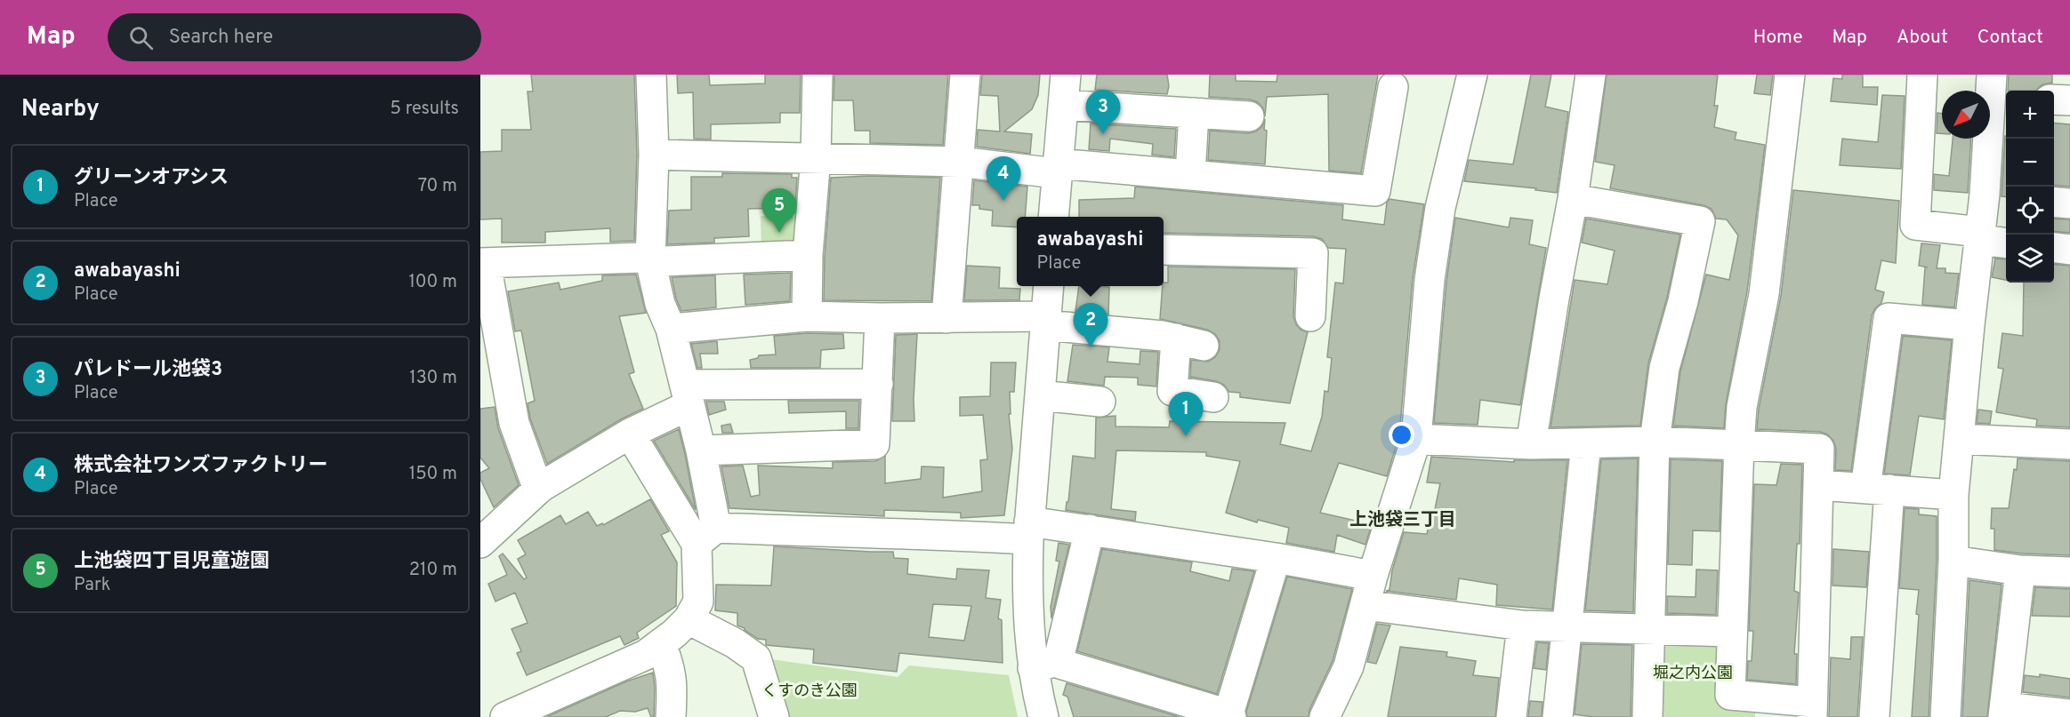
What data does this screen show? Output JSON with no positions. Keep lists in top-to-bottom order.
{
  "districts": ["上池袋三丁目"],
  "parks": ["堀之内公園", "くすのき公園"],
  "north": "bottom left",
  "page": {
    "header": "Map",
    "search": "Search here",
    "nav": [
      "Home",
      "Map",
      "About",
      "Contact"
    ],
    "heading": ["Nearby", "5 results"],
    "pins": [
      "3",
      "4",
      "5",
      "2",
      "1"
    ],
    "map_buttons": ["+", "−"],
    "list": [
      {
        "mark": "1",
        "name": "グリーンオアシス",
        "note": "Place",
        "value": "70 m"
      },
      {
        "mark": "2",
        "name": "awabayashi",
        "note": "Place",
        "value": "100 m"
      },
      {
        "mark": "3",
        "name": "パレドール池袋3",
        "note": "Place",
        "value": "130 m"
      },
      {
        "mark": "4",
        "name": "株式会社ワンズファクトリー",
        "note": "Place",
        "value": "150 m"
      },
      {
        "mark": "5",
        "name": "上池袋四丁目児童遊園",
        "note": "Park",
        "value": "210 m"
      }
    ],
    "popup": ["awabayashi", "Place"]
  }
}
